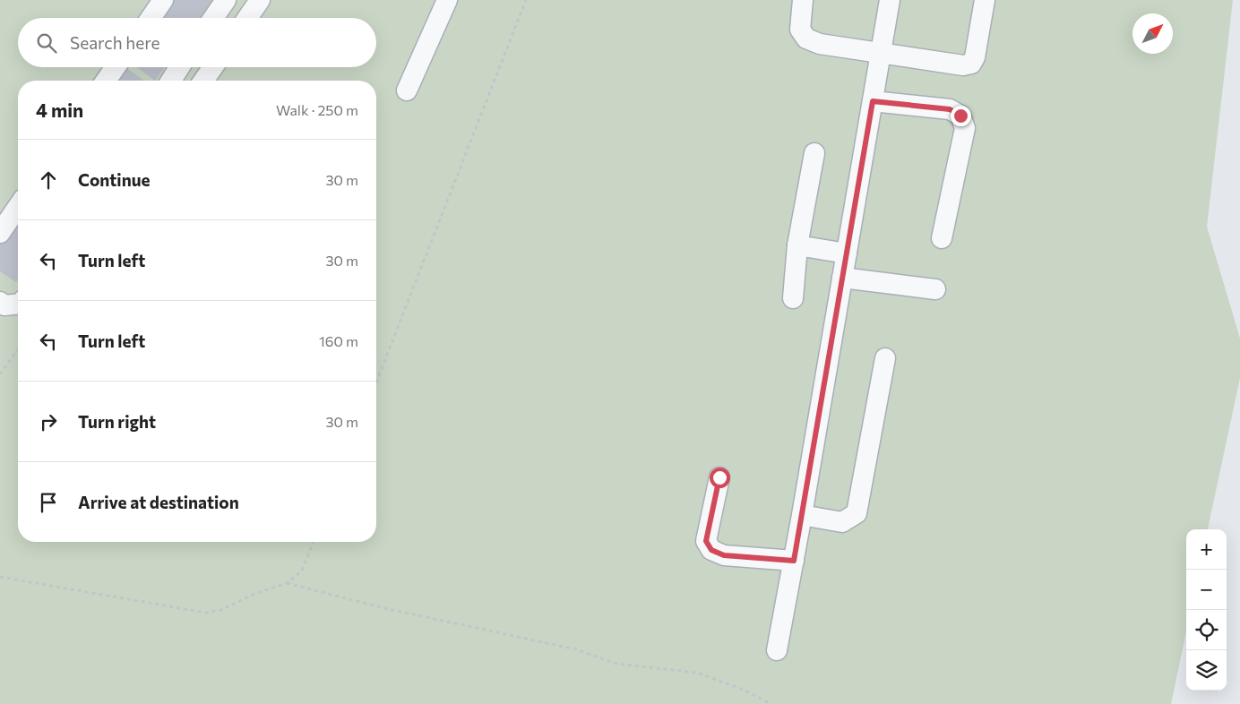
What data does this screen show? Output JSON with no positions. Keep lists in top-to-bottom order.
{
  "north": "top right",
  "page": {
    "search": "Search here",
    "heading": ["4 min", "Walk · 250 m"],
    "list": [
      ["Continue", "30 m"],
      ["Turn left", "30 m"],
      ["Turn left", "160 m"],
      ["Turn right", "30 m"],
      "Arrive at destination"
    ],
    "map_buttons": ["+", "−"]
  }
}
